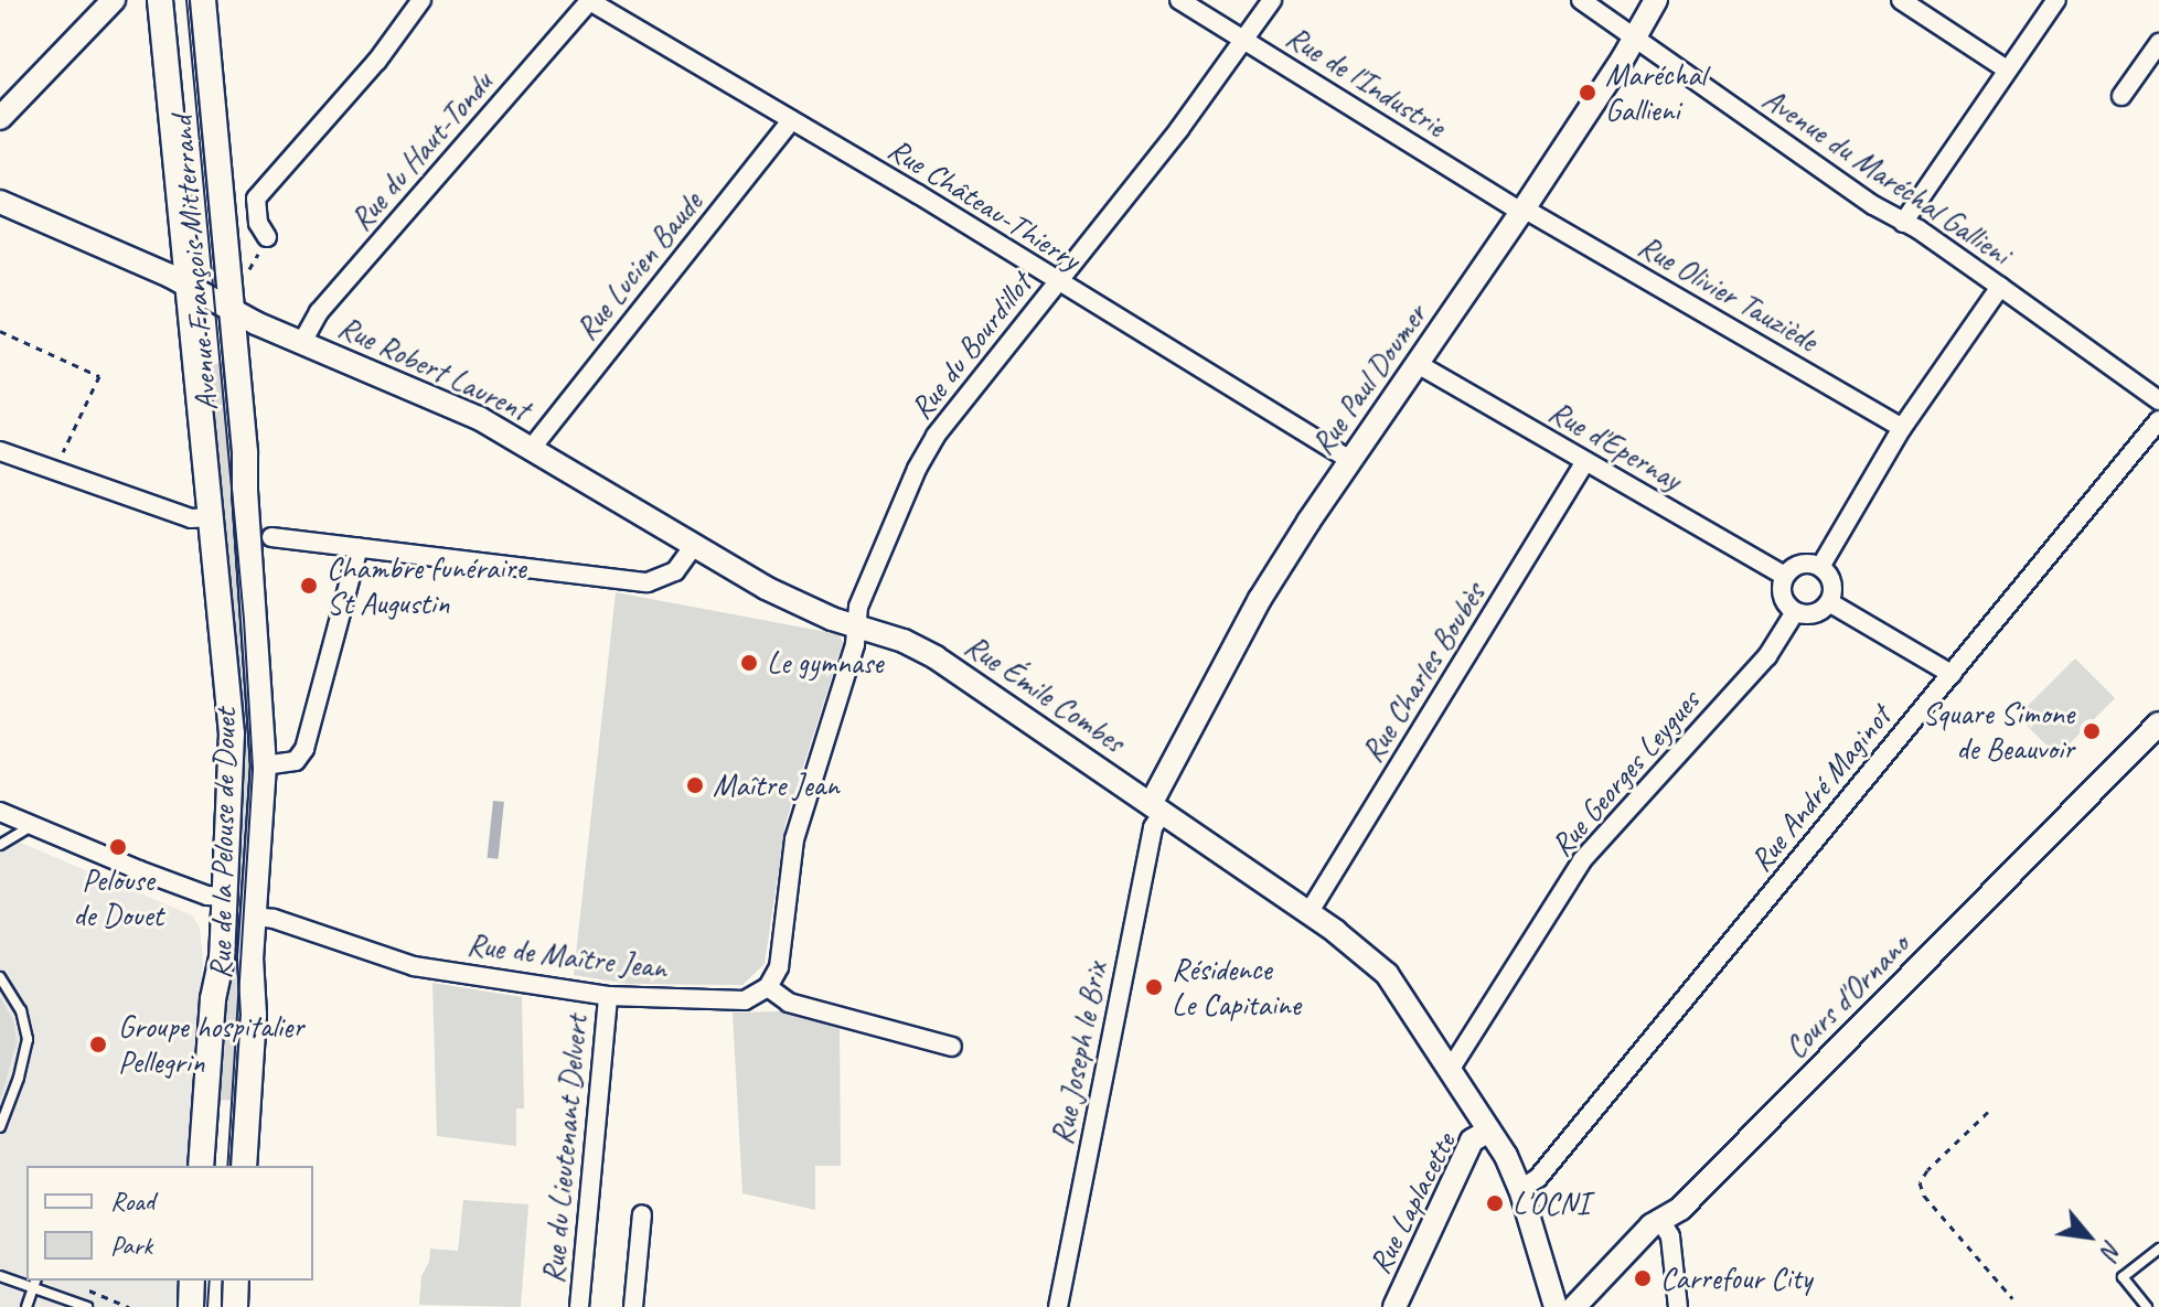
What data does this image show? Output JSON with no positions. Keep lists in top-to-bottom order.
{
  "streets": {
    "main road": ["Avenue François Mitterrand", "Rue de la Pelouse de Douet"],
    "street": [
      "Rue de l'Industrie",
      "Rue du Haut-Tondu",
      "Avenue du Maréchal Gallieni",
      "Rue Château-Thierry",
      "Rue Lucien Baude",
      "Rue Olivier Tauziède",
      "Rue du Bourdillot",
      "Rue Robert Laurent",
      "Rue Paul Doumer",
      "Rue d'Epernay",
      "Rue Charles Boubès",
      "Rue Émile Combes",
      "Rue Georges Leygues",
      "Rue André Maginot",
      "Rue de Maître Jean",
      "Cours d'Ornano",
      "Rue Joseph le Brix",
      "Rue du Lieutenant Delvert",
      "Rue Laplacette"
    ]
  },
  "crossings": [
    ["Rue de l'Industrie", "Rue Olivier Tauziède"],
    ["Rue de l'Industrie", "Rue du Bourdillot"],
    ["Rue de l'Industrie", "Rue Paul Doumer"],
    ["Rue du Haut-Tondu", "Rue Château-Thierry"],
    ["Rue du Haut-Tondu", "Rue Robert Laurent"],
    ["Avenue du Maréchal Gallieni", "Rue Paul Doumer"],
    ["Rue Château-Thierry", "Rue Lucien Baude"],
    ["Rue Château-Thierry", "Rue du Bourdillot"],
    ["Rue Château-Thierry", "Rue Paul Doumer"],
    ["Avenue François Mitterrand", "Rue Robert Laurent"],
    ["Avenue François Mitterrand", "Rue de la Pelouse de Douet"],
    ["Rue Lucien Baude", "Rue Robert Laurent"],
    ["Rue Olivier Tauziède", "Rue Paul Doumer"],
    ["Rue du Bourdillot", "Rue Émile Combes"],
    ["Rue Robert Laurent", "Rue Émile Combes"],
    ["Rue Paul Doumer", "Rue d'Epernay"],
    ["Rue Paul Doumer", "Rue Émile Combes"],
    ["Rue Paul Doumer", "Rue Joseph le Brix"],
    ["Rue d'Epernay", "Rue Charles Boubès"],
    ["Rue d'Epernay", "Rue Georges Leygues"],
    ["Rue Charles Boubès", "Rue Émile Combes"],
    ["Rue Émile Combes", "Rue Georges Leygues"],
    ["Rue Émile Combes", "Rue André Maginot"],
    ["Rue Émile Combes", "Rue Joseph le Brix"],
    ["Rue Émile Combes", "Rue Laplacette"],
    ["Rue de la Pelouse de Douet", "Rue de Maître Jean"],
    ["Rue de Maître Jean", "Rue du Lieutenant Delvert"]
  ],
  "places": [
    "Maréchal Gallieni",
    "Chambre funéraire St Augustin",
    "Le gymnase",
    "Square Simone de Beauvoir",
    "Maître Jean",
    "Pelouse de Douet",
    "Résidence Le Capitaine",
    "Groupe hospitalier Pellegrin",
    "L'OCNI",
    "Carrefour City"
  ],
  "legend": ["Road", "Park"],
  "north": "bottom right"
}
